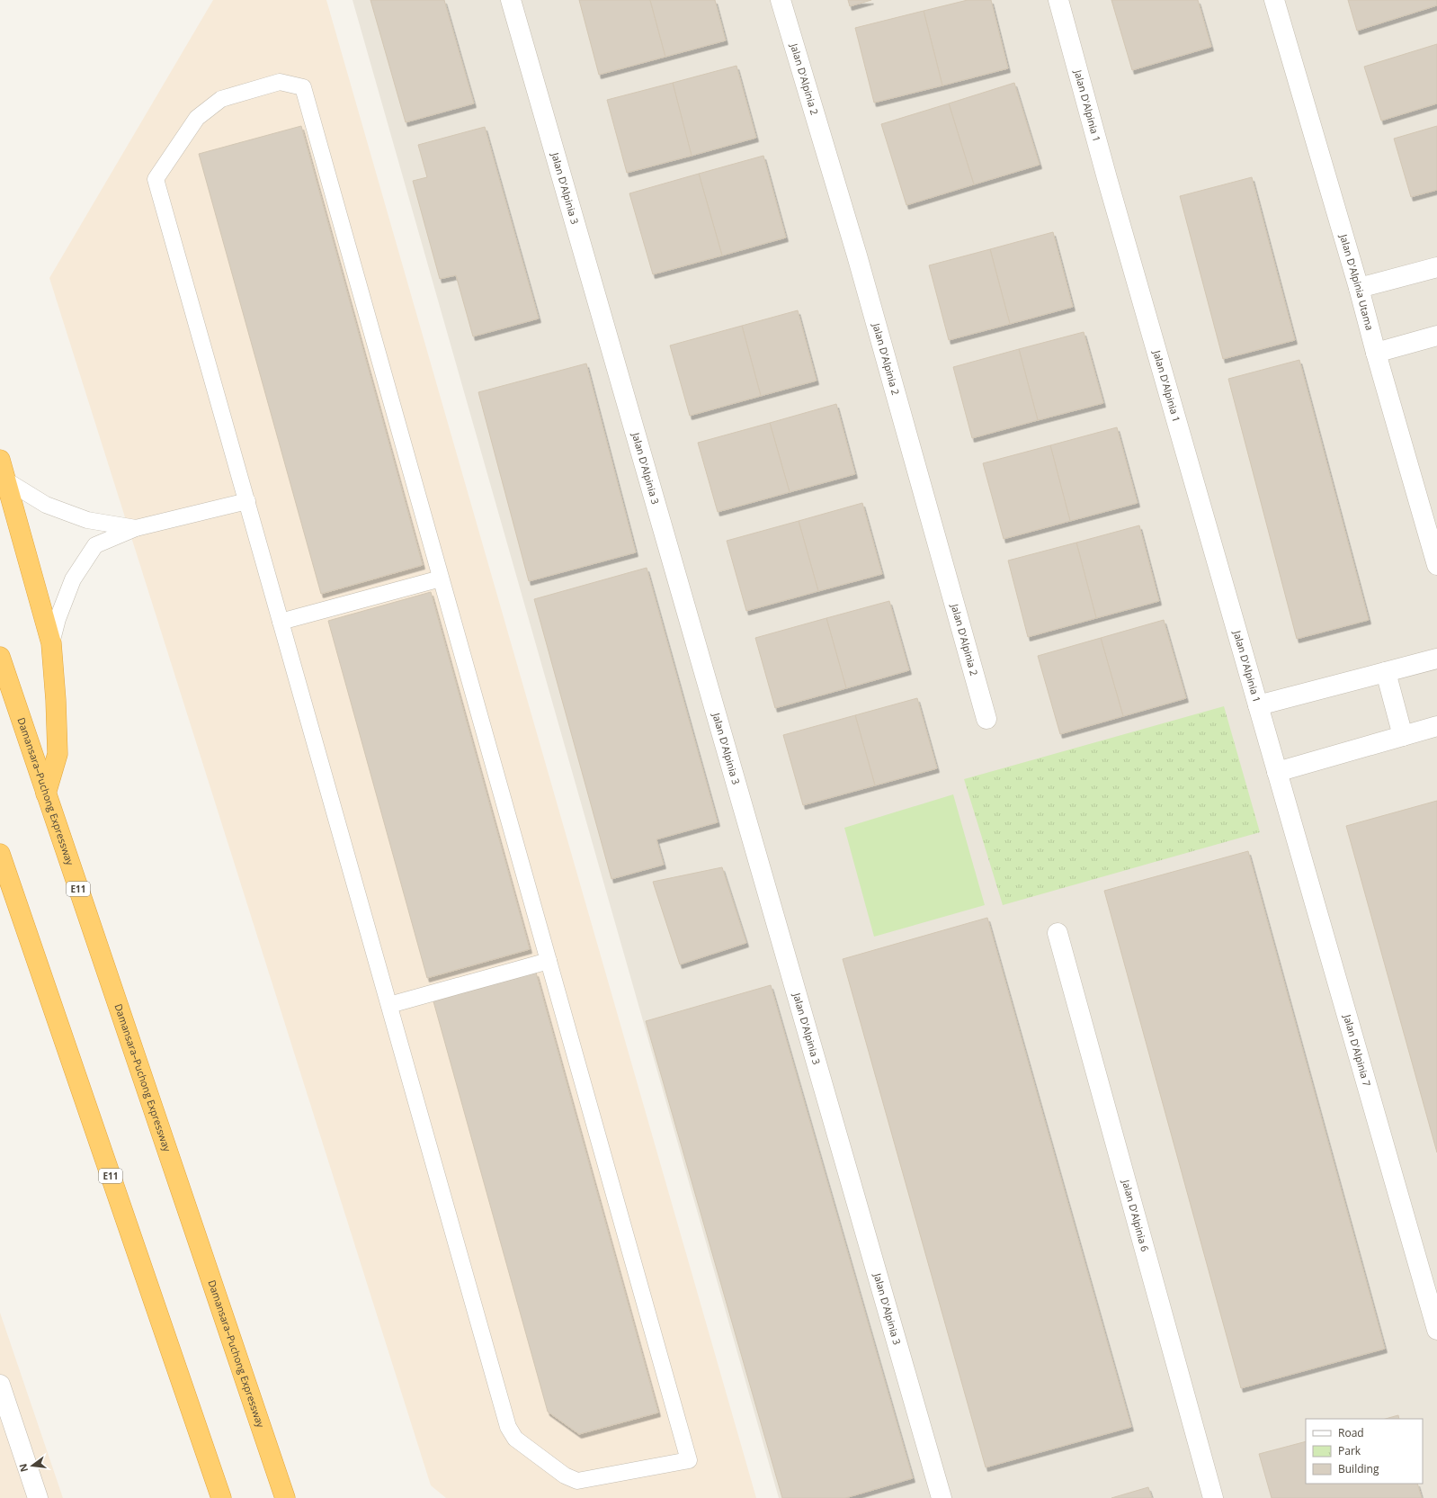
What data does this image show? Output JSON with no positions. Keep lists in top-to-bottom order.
{
  "streets": {
    "highway": ["Damansara–Puchong Expressway", "E11"],
    "street": [
      "Jalan D'Alpinia 2",
      "Jalan D'Alpinia 1",
      "Jalan D'Alpinia 3",
      "Jalan D'Alpinia Utama",
      "Jalan D'Alpinia 7",
      "Jalan D'Alpinia 6"
    ]
  },
  "crossings": [
    ["Jalan D'Alpinia 1", "Jalan D'Alpinia 7"]
  ],
  "legend": ["Road", "Park", "Building"],
  "north": "left"
}
